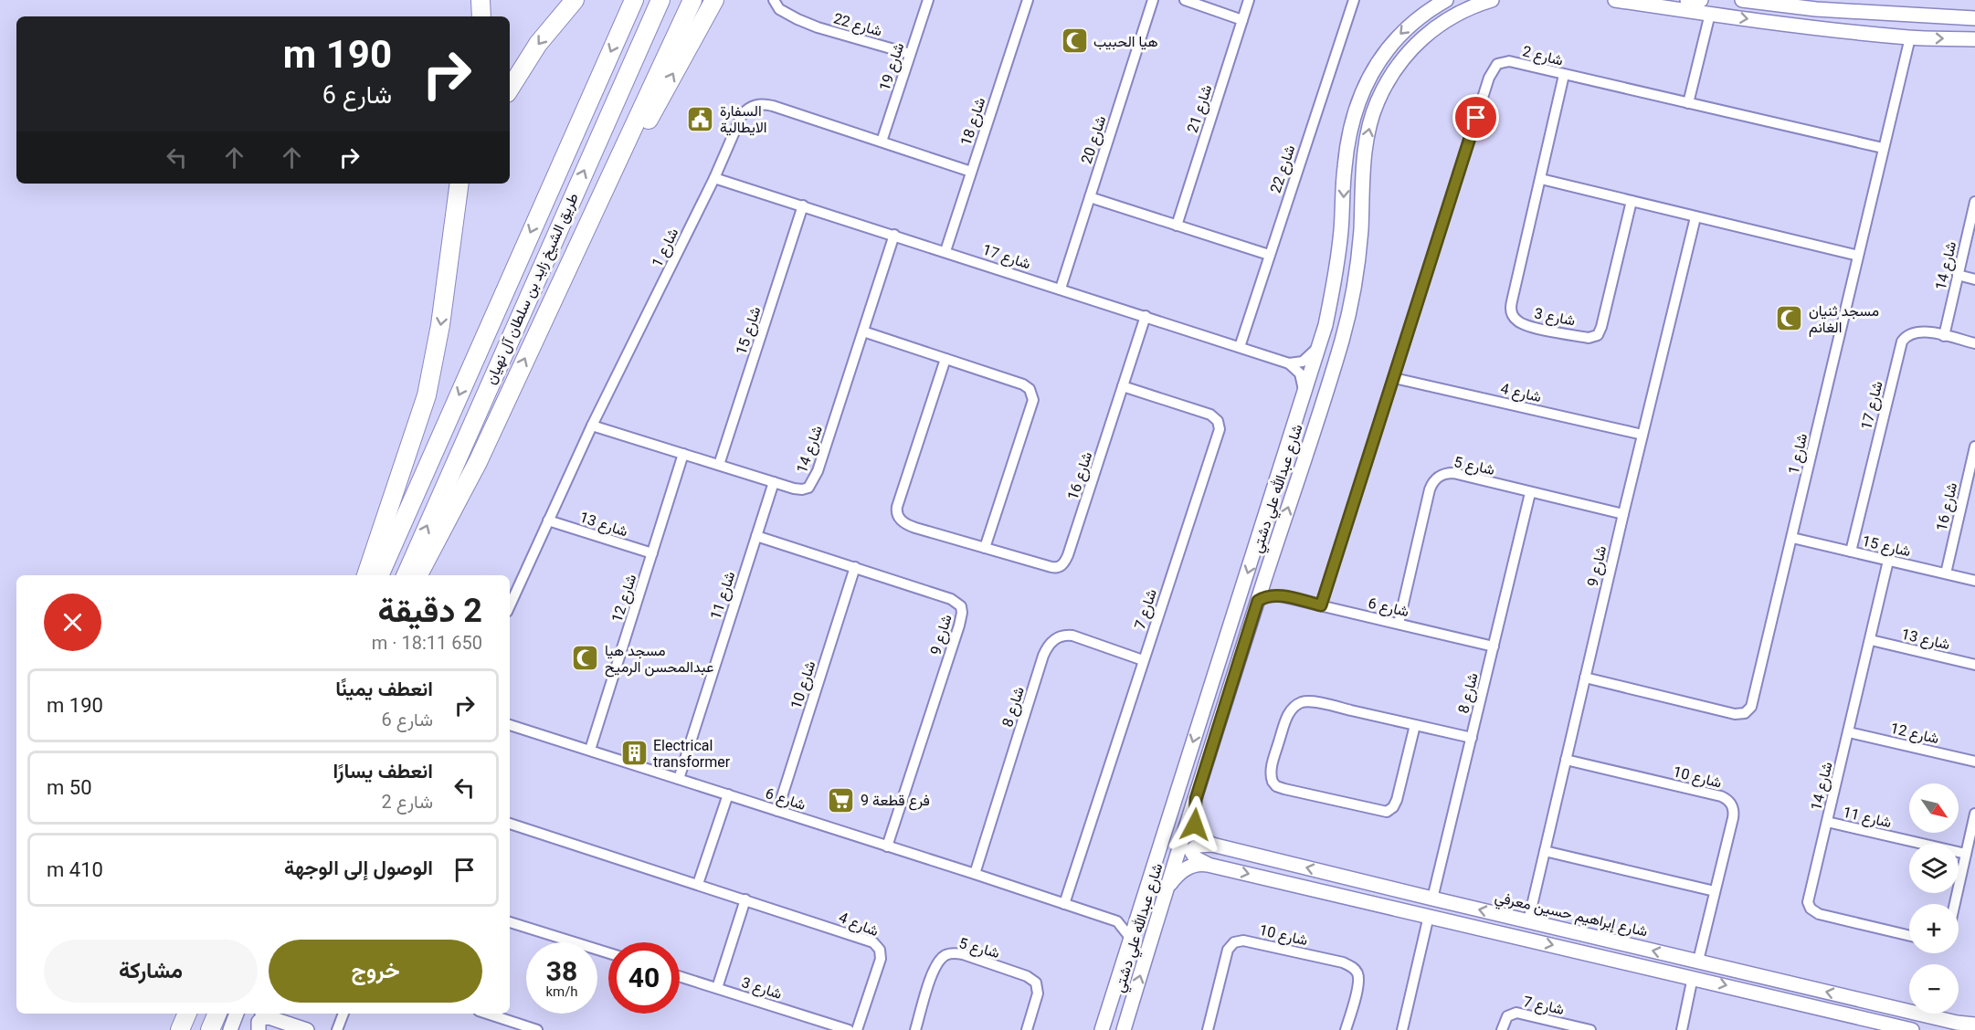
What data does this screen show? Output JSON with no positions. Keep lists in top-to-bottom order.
{
  "streets": {
    "highway": ["طريق الشيخ زايد بن سلطان آل نهيان"],
    "main road": ["شارع عبدالله علي دشتي", "شارع إبراهيم حسين معرفي"],
    "street": [
      "شارع 22",
      "شارع 2",
      "شارع 19",
      "شارع 21",
      "شارع 18",
      "شارع 20",
      "شارع 1",
      "شارع 17",
      "شارع 14",
      "شارع 3",
      "شارع 15",
      "شارع 4",
      "شارع 5",
      "شارع 16",
      "شارع 13",
      "شارع 9",
      "شارع 11",
      "شارع 12",
      "شارع 6",
      "شارع 7",
      "شارع 10",
      "شارع 8"
    ]
  },
  "crossings": [
    ["شارع 22", "شارع 19"],
    ["شارع 22", "شارع 17"],
    ["شارع 2", "شارع 1"],
    ["شارع 2", "شارع 3"],
    ["شارع 2", "شارع 4"],
    ["شارع 2", "شارع 6"],
    ["شارع 19", "شارع 1"],
    ["شارع 18", "شارع 1"],
    ["شارع 18", "شارع 17"],
    ["شارع 20", "شارع 17"],
    ["شارع 1", "شارع 17"],
    ["شارع 1", "شارع 14"],
    ["شارع 1", "شارع 15"],
    ["شارع 1", "شارع 13"],
    ["شارع 1", "شارع 9"],
    ["شارع 17", "شارع 14"],
    ["شارع 17", "شارع 15"],
    ["شارع 17", "شارع 16"],
    ["شارع 14", "شارع 15"],
    ["شارع 14", "شارع 13"],
    ["شارع 14", "شارع 11"],
    ["شارع 14", "شارع 12"],
    ["شارع 15", "شارع 16"],
    ["شارع 4", "شارع 9"],
    ["شارع 5", "شارع 9"],
    ["شارع 5", "شارع 6"],
    ["شارع 5", "شارع 8"],
    ["شارع 16", "شارع 7"],
    ["شارع عبدالله علي دشتي", "شارع 6"],
    ["شارع 13", "شارع 12"],
    ["شارع 9", "شارع 11"],
    ["شارع 9", "شارع 6"],
    ["شارع 9", "شارع 10"],
    ["شارع 9", "شارع إبراهيم حسين معرفي"],
    ["شارع 11", "شارع 6"],
    ["شارع 12", "شارع 6"],
    ["شارع 6", "شارع 7"],
    ["شارع 6", "شارع 10"],
    ["شارع 6", "شارع 8"],
    ["شارع 7", "شارع 8"],
    ["شارع 10", "شارع إبراهيم حسين معرفي"],
    ["شارع 8", "شارع إبراهيم حسين معرفي"]
  ],
  "places": {
    "mosque": ["هيا الحبيب", "مسجد ثنيان الغانم", "مسجد هيا عبدالمحسن الرميح"],
    "public building": ["السفارة الايطالية"],
    "building": ["Electrical transformer"],
    "supermarket": ["فرع قطعة 9"]
  },
  "north": "bottom right",
  "page": {
    "turn": ["190 m", "شارع 6"],
    "heading": ["2 دقيقة", "650 m · 18:11"],
    "list": [
      {
        "name": "انعطف يمينًا",
        "note": "شارع 6",
        "value": "190 m"
      },
      {
        "name": "انعطف يسارًا",
        "note": "شارع 2",
        "value": "50 m"
      },
      {
        "name": "الوصول إلى الوجهة",
        "value": "410 m"
      }
    ],
    "map_buttons": ["+", "−"],
    "buttons": ["خروج", "مشاركة"],
    "speed": "38 km/h",
    "limit": "40"
  }
}
